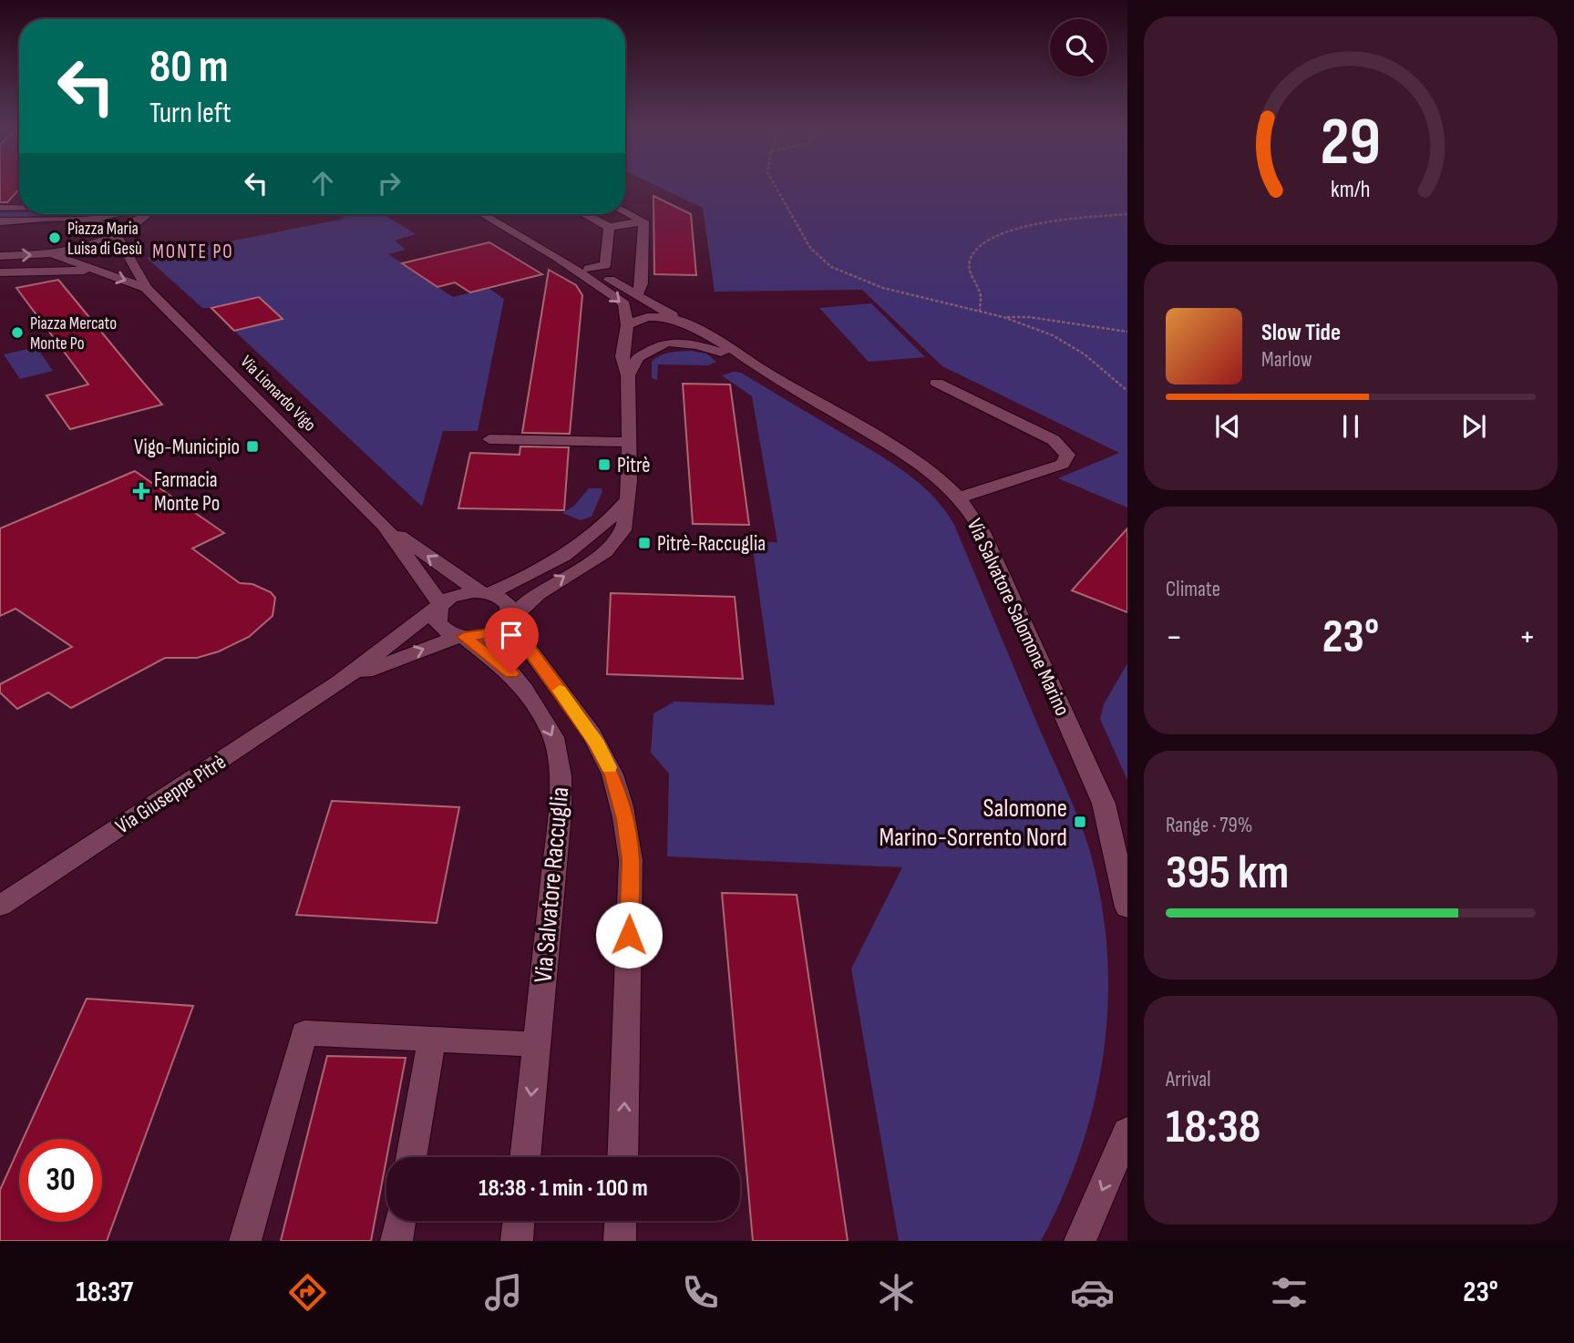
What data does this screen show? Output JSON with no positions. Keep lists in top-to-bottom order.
{
  "streets": {
    "street": [
      "Via Lionardo Vigo",
      "Via Salvatore Salomone Marino",
      "Via Giuseppe Pitrè",
      "Via Salvatore Raccuglia"
    ]
  },
  "districts": ["MONTE PO"],
  "places": {
    "other": ["Piazza Maria Luisa di Gesù", "Piazza Mercato Monte Po"],
    "transit": [
      "Vigo-Municipio",
      "Pitrè",
      "Pitrè-Raccuglia",
      "Salomone Marino-Sorrento Nord"
    ],
    "health": ["Farmacia Monte Po"]
  },
  "page": {
    "turn": ["80 m", "Turn left"],
    "song": ["Slow Tide", "Marlow"],
    "tile": [
      "Climate",
      ["Range · 79%", "395 km"],
      ["Arrival", "18:38"]
    ],
    "heat": ["−", "23°", "+"],
    "limit": "30",
    "trip": "18:38 · 1 min · 100 m",
    "tabs": ["18:37", "23°"],
    "gauge": ["29", "km/h"]
  }
}
